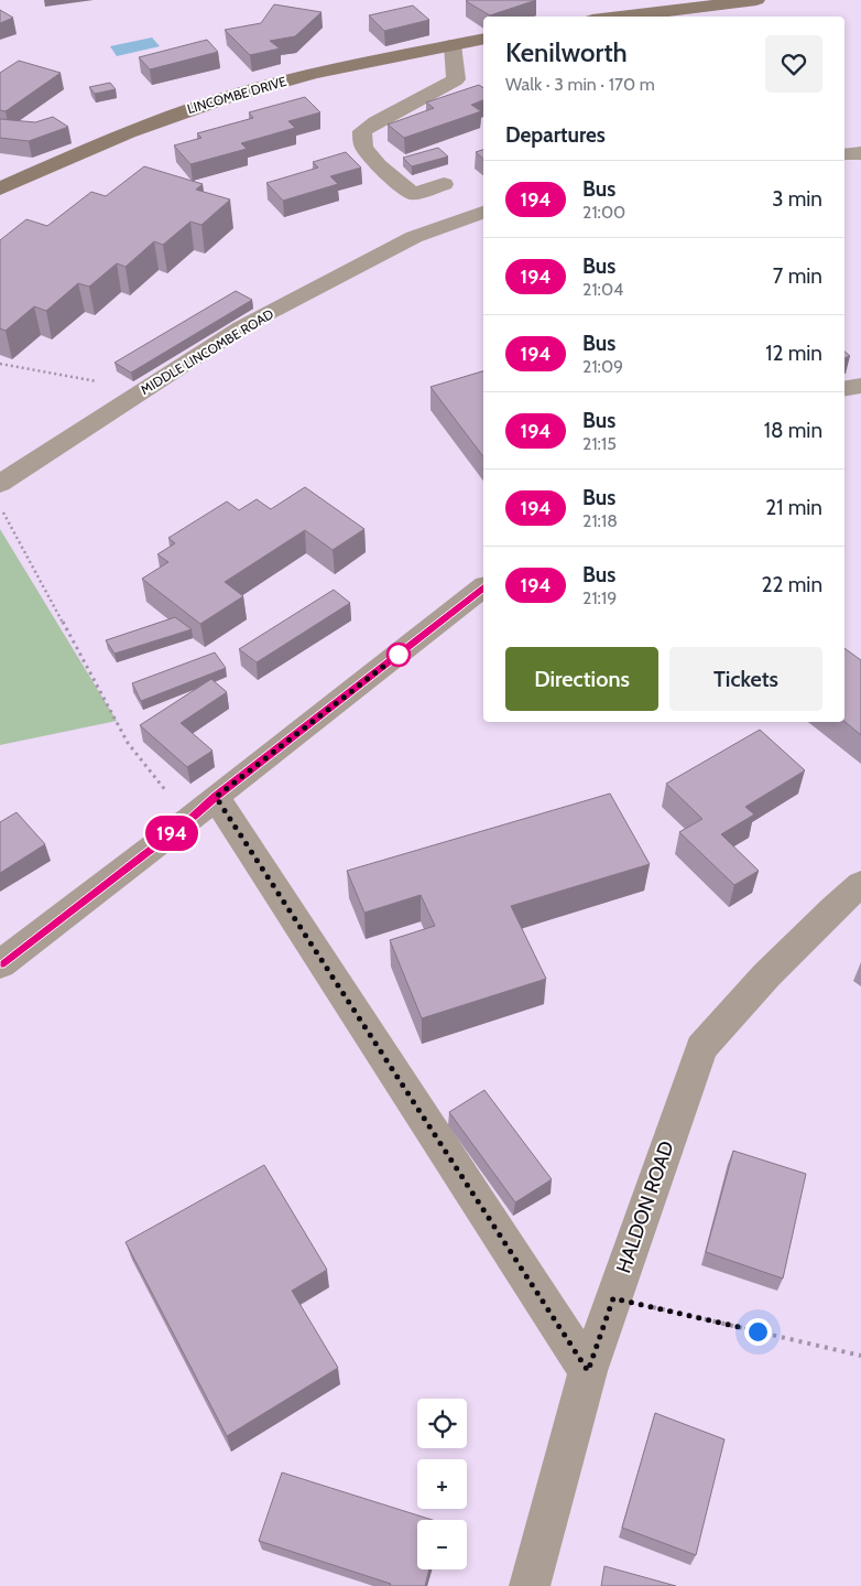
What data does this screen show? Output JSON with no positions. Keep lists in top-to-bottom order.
{
  "streets": {
    "street": ["LINCOMBE DRIVE", "MIDDLE LINCOMBE ROAD", "HALDON ROAD"]
  },
  "lines": ["bus line 194"],
  "page": {
    "on_map": "194",
    "heading": [
      ["Kenilworth", "Walk · 3 min · 170 m"],
      "Departures"
    ],
    "list": [
      {
        "mark": "194",
        "name": "Bus",
        "note": "21:00",
        "value": "3 min"
      },
      {
        "mark": "194",
        "name": "Bus",
        "note": "21:04",
        "value": "7 min"
      },
      {
        "mark": "194",
        "name": "Bus",
        "note": "21:09",
        "value": "12 min"
      },
      {
        "mark": "194",
        "name": "Bus",
        "note": "21:15",
        "value": "18 min"
      },
      {
        "mark": "194",
        "name": "Bus",
        "note": "21:18",
        "value": "21 min"
      },
      {
        "mark": "194",
        "name": "Bus",
        "note": "21:19",
        "value": "22 min"
      }
    ],
    "buttons": ["Directions", "Tickets"],
    "map_buttons": ["+", "−"]
  }
}
